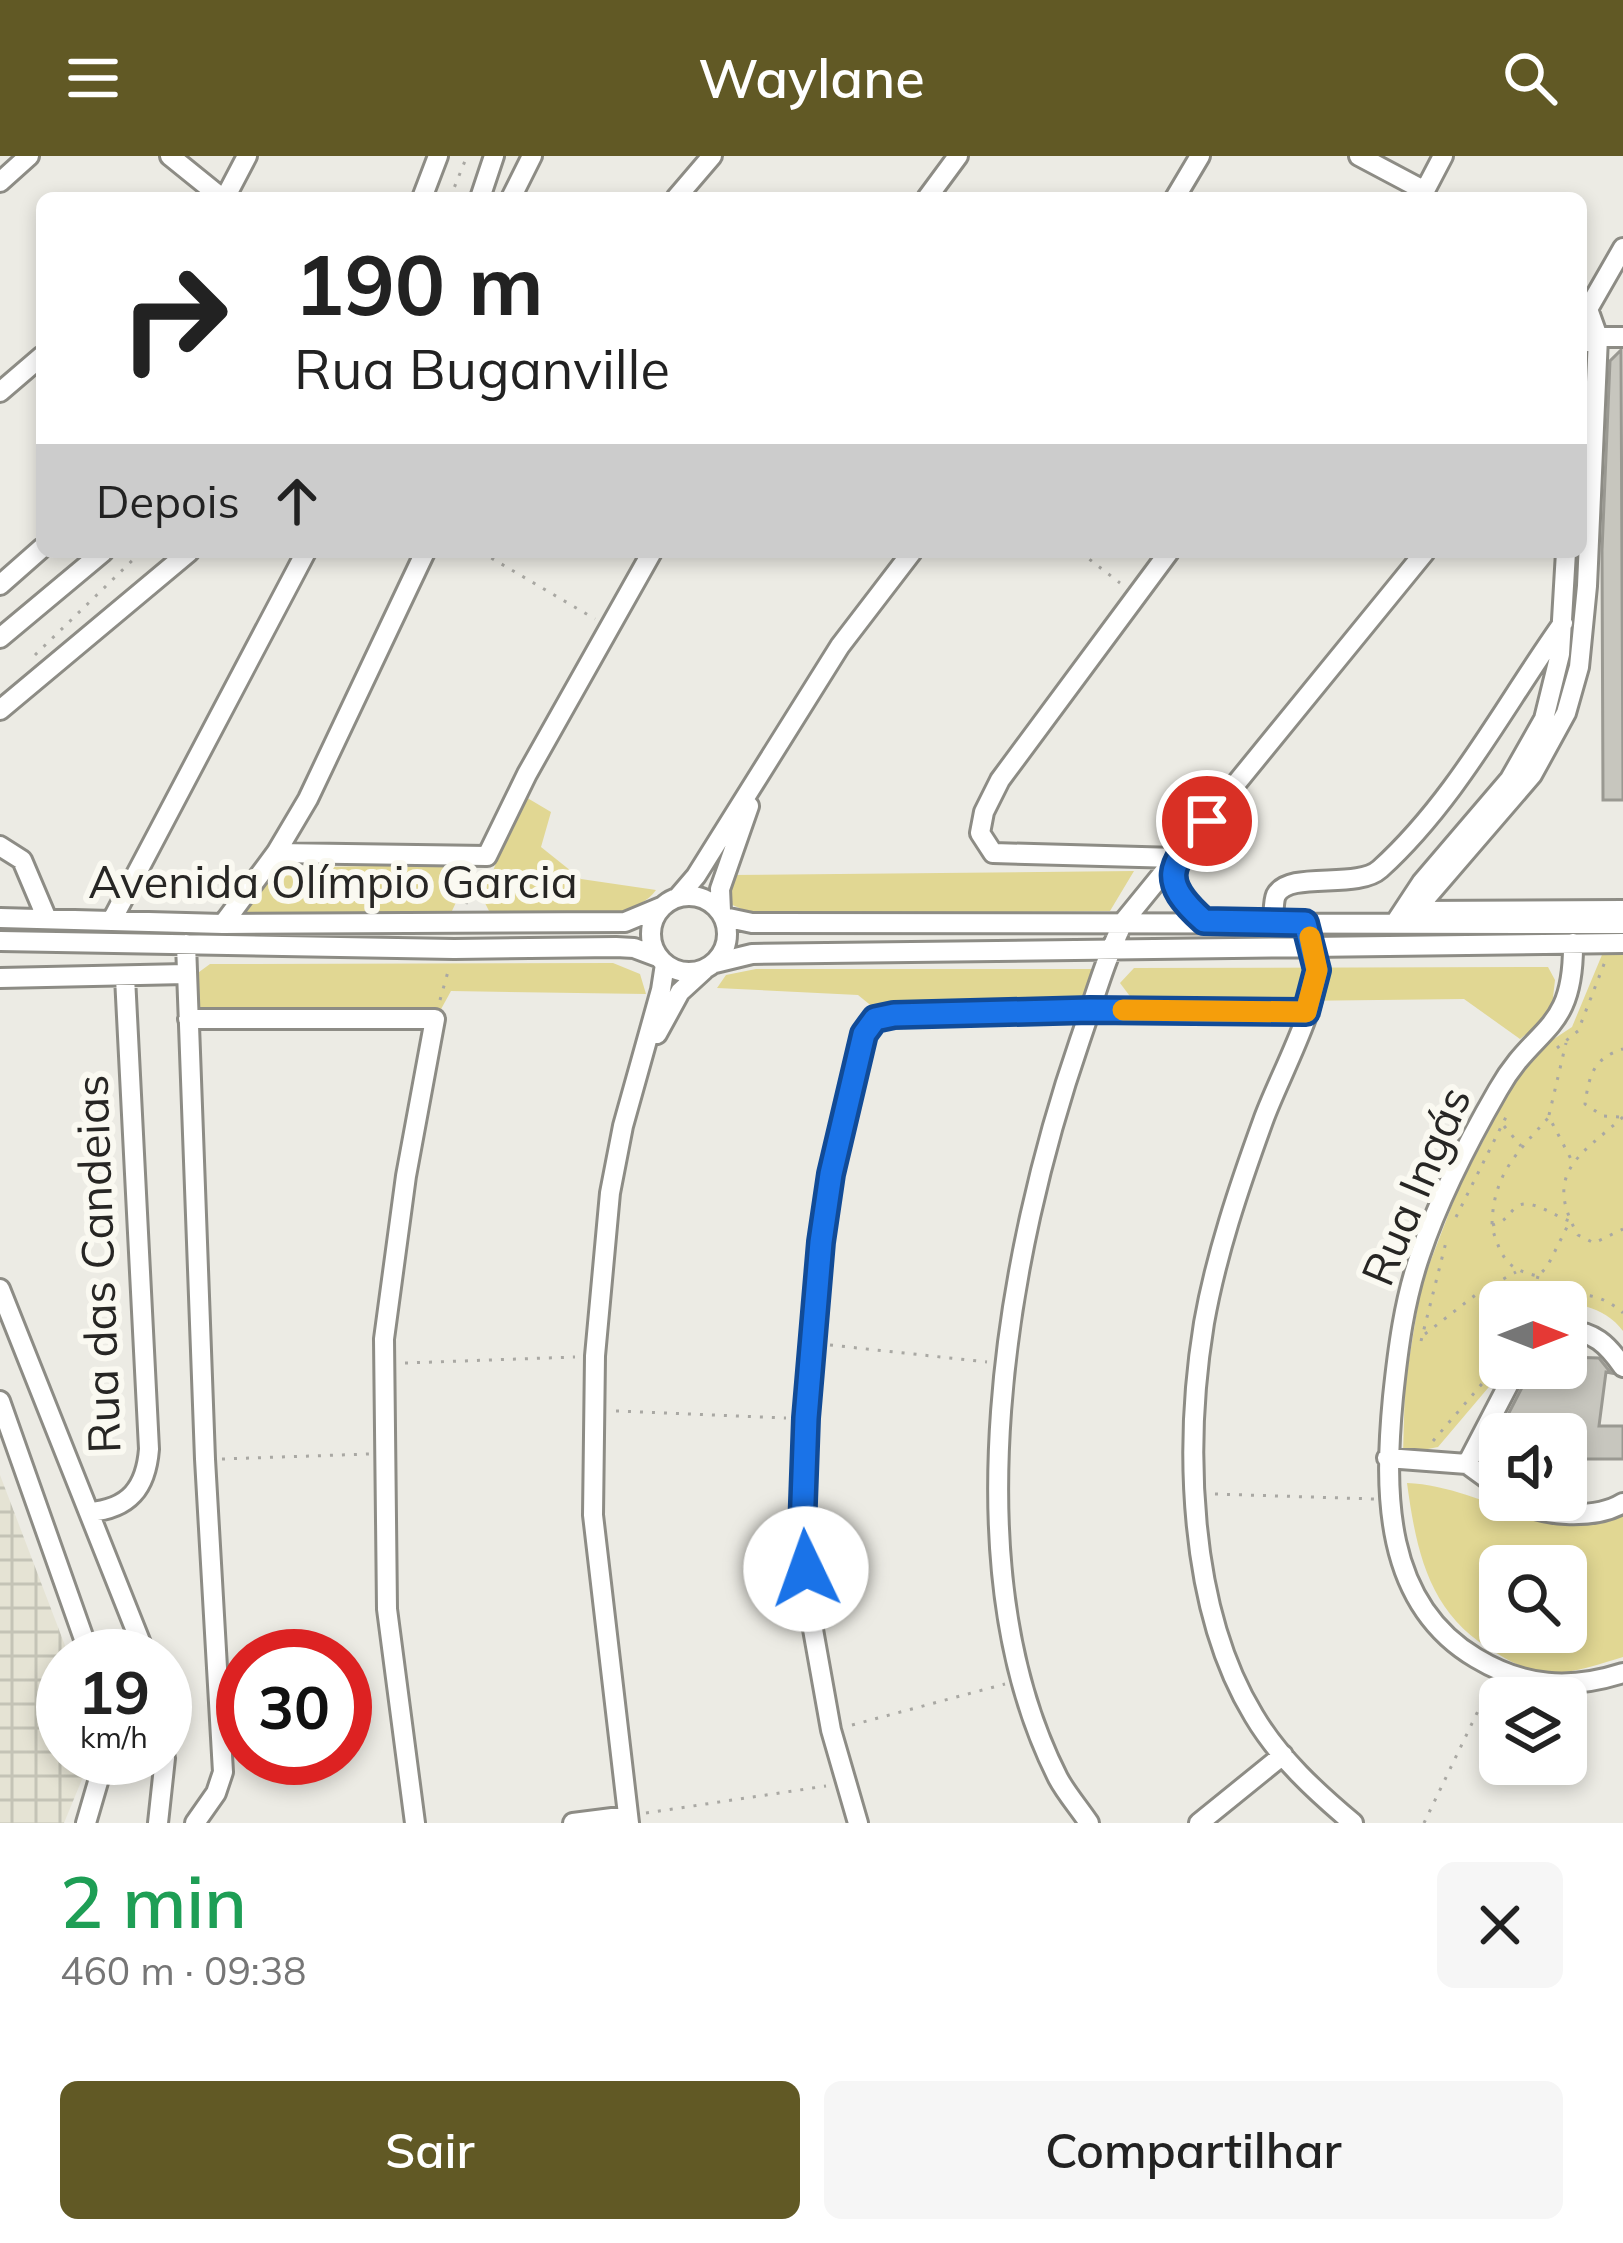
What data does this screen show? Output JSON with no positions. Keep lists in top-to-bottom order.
{
  "streets": {
    "street": ["Avenida Olímpio Garcia", "Rua Ingás", "Rua das Candeias"]
  },
  "north": "right",
  "page": {
    "header": "Waylane",
    "turn": ["190 m", "Rua Buganville"],
    "then": "Depois",
    "speed": "19 km/h",
    "limit": "30",
    "heading": ["2 min", "460 m · 09:38"],
    "buttons": ["Sair", "Compartilhar"]
  }
}
